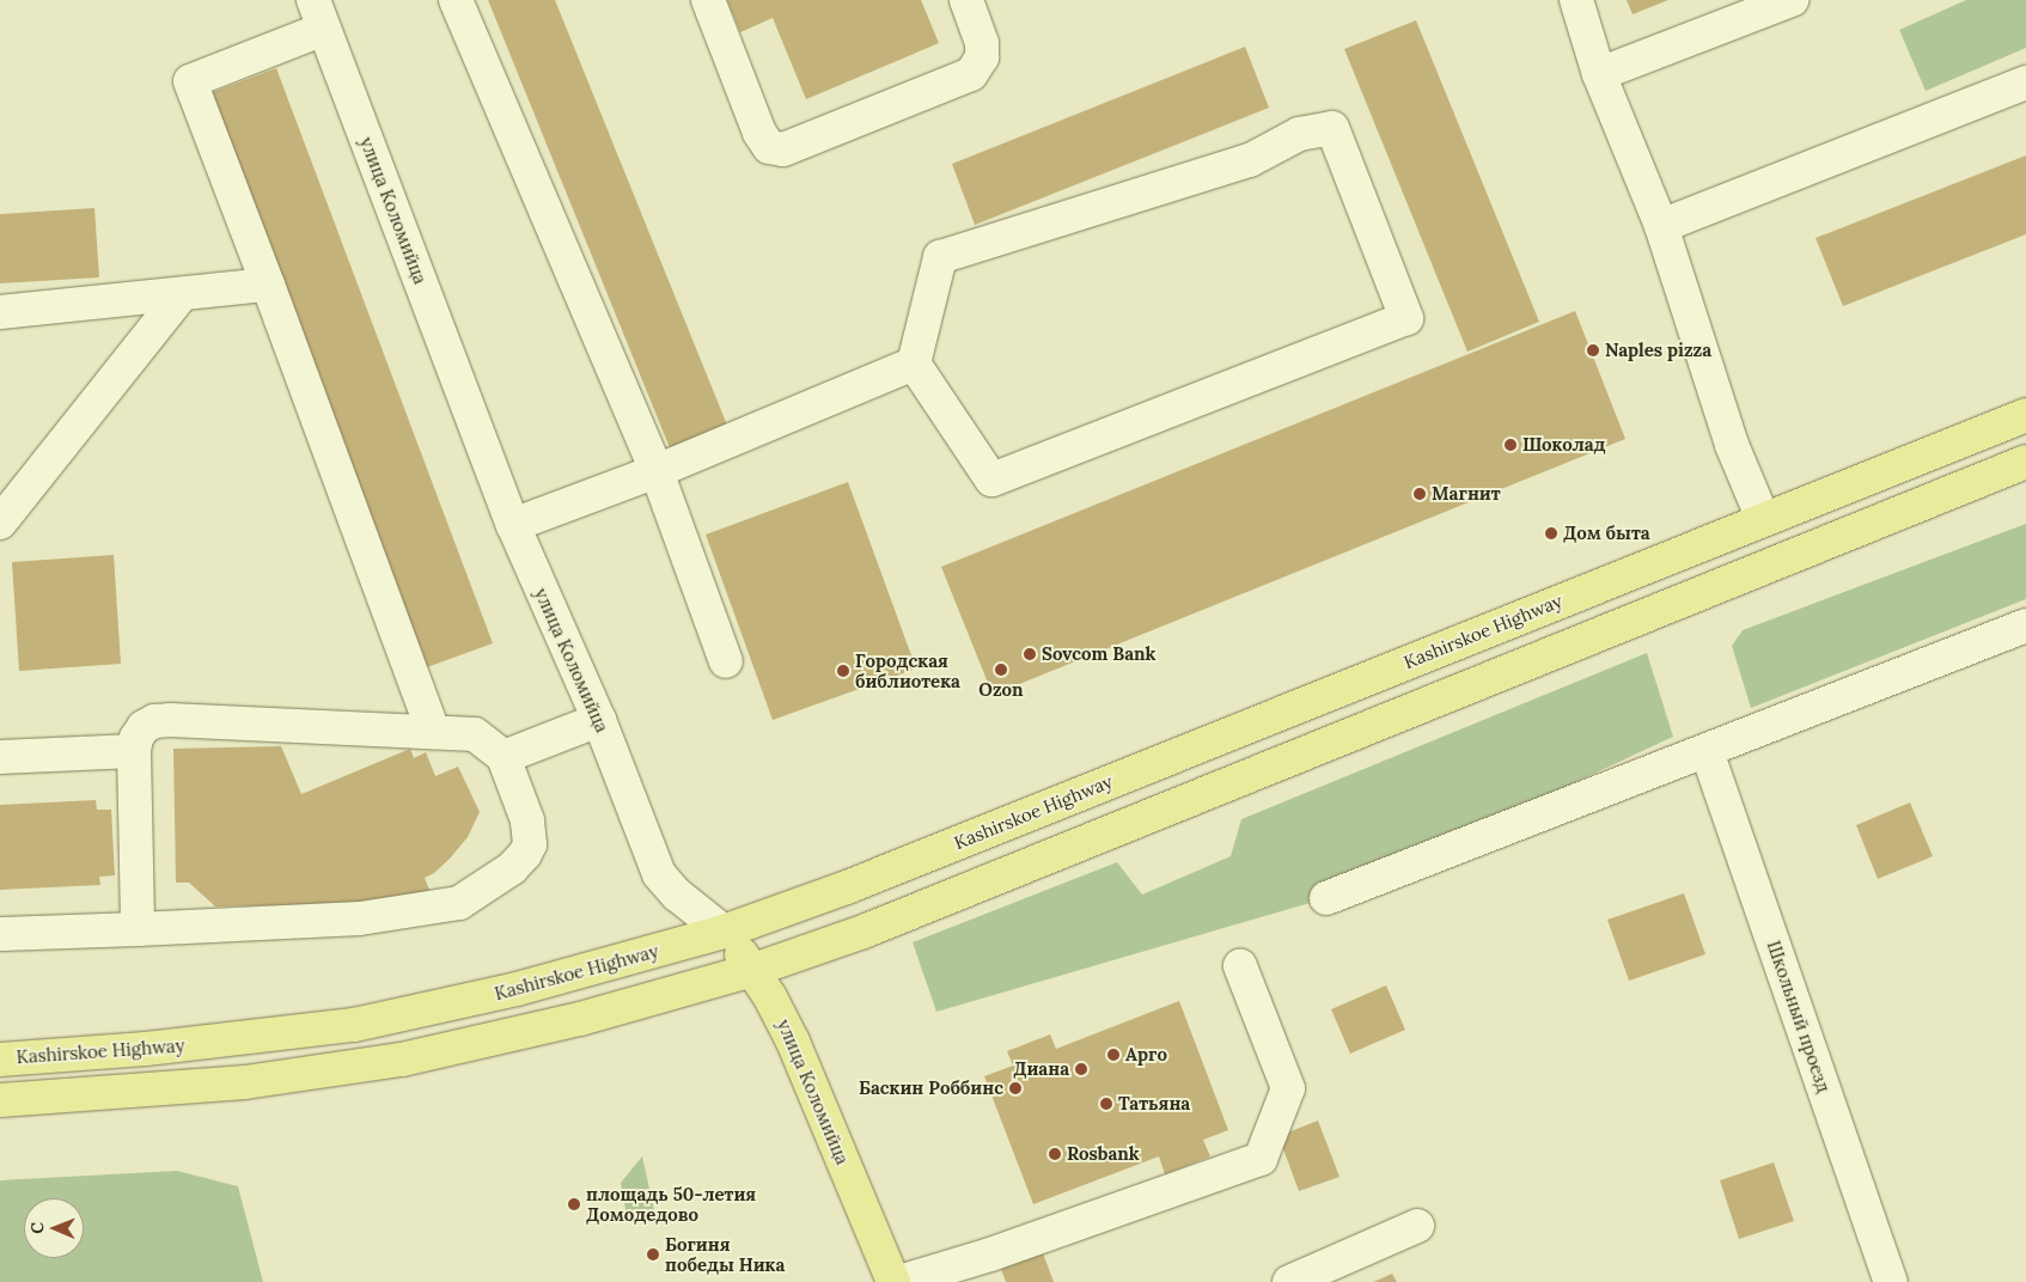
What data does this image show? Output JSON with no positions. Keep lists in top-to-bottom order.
{
  "streets": {
    "main road": ["улица Коломийца", "Kashirskoe Highway"],
    "street": ["Школьный проезд"]
  },
  "crossings": [
    ["улица Коломийца", "Kashirskoe Highway"]
  ],
  "places": [
    "Naples pizza",
    "Шоколад",
    "Магнит",
    "Дом быта",
    "Sovcom Bank",
    "Ozon",
    "Городская библиотека",
    "Арго",
    "Диана",
    "Баскин Роббинс",
    "Татьяна",
    "Rosbank",
    "площадь 50-летия Домодедово",
    "Богиня победы Ника"
  ],
  "north": "left"
}
